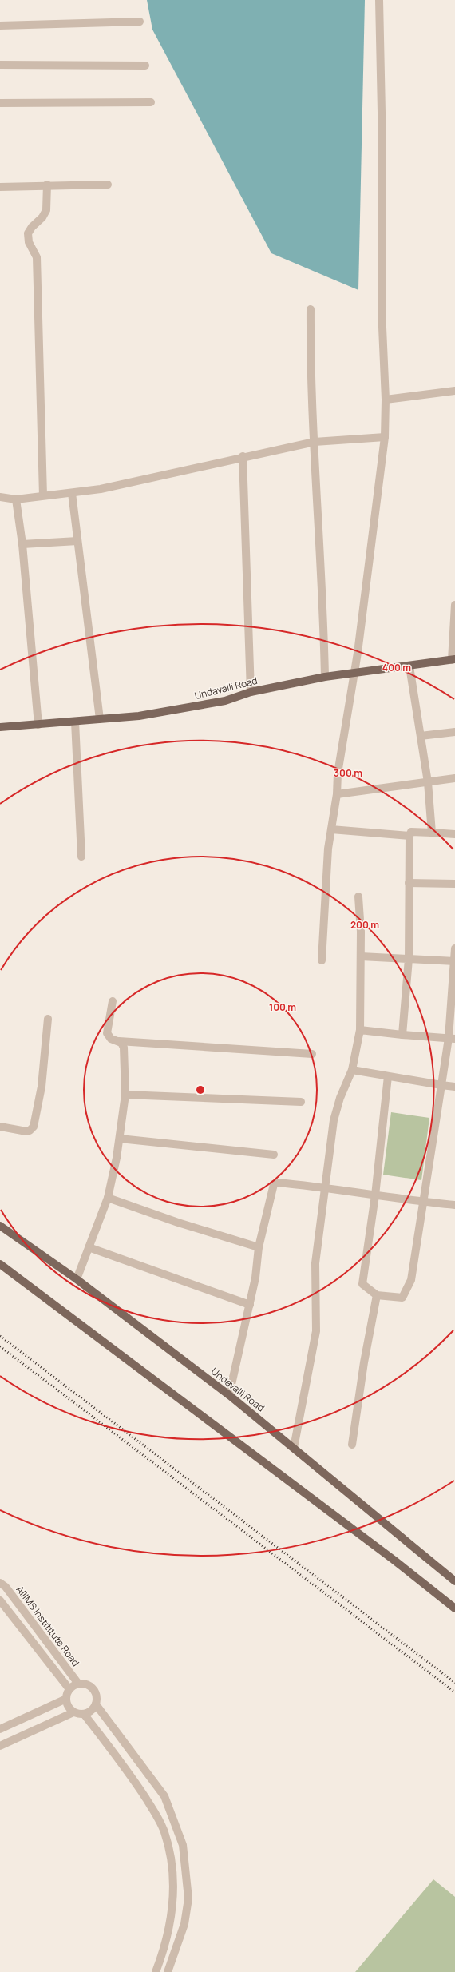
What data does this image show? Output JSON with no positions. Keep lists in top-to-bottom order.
{
  "streets": {
    "main road": ["Undavalli Road"],
    "street": ["AIIIMS Instititute Road"]
  },
  "rings": [
    "400 m",
    "300 m",
    "200 m",
    "100 m"
  ]
}
